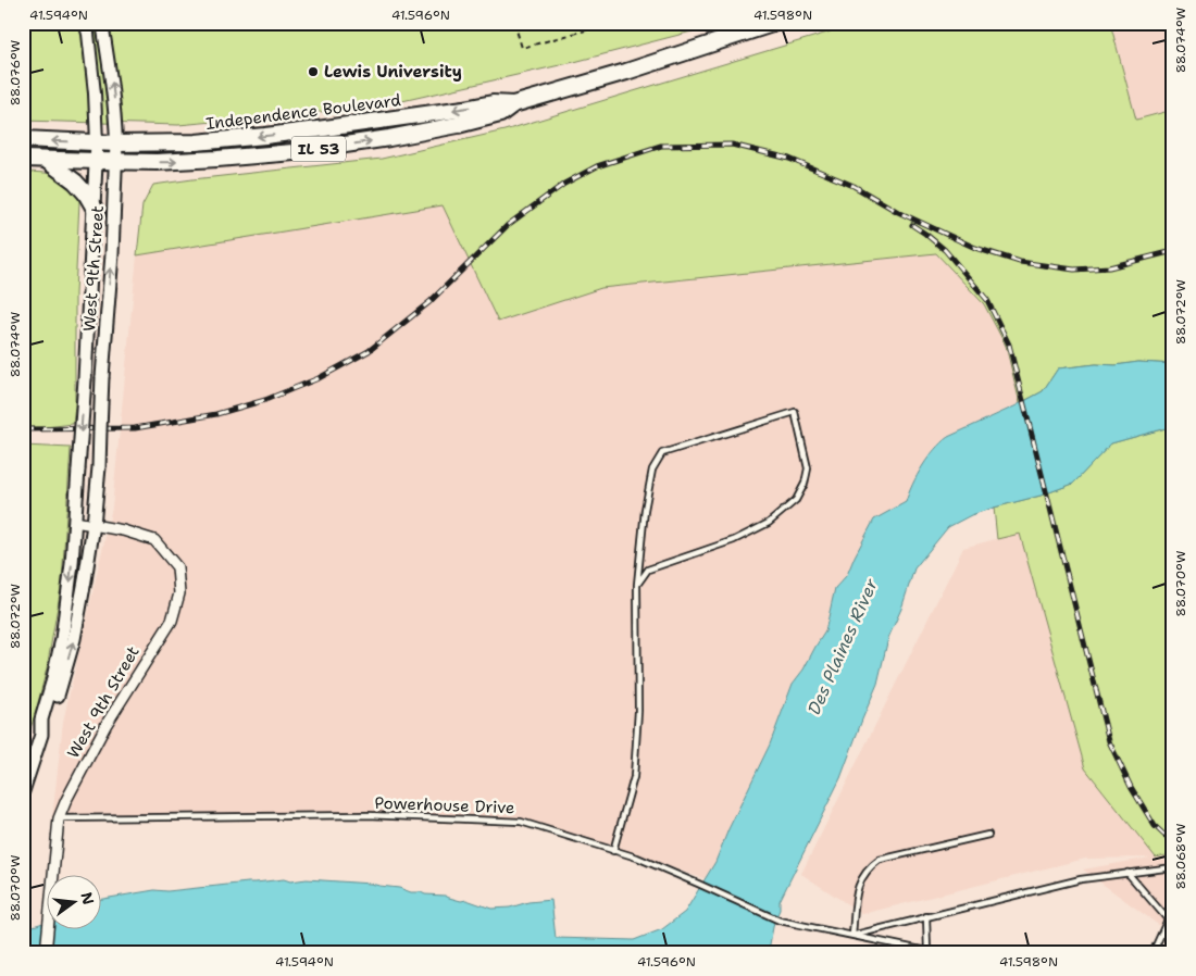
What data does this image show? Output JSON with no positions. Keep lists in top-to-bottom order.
{
  "streets": {
    "main road": ["Independence Boulevard", "IL 53", "West 9th Street"],
    "lane": ["Powerhouse Drive"]
  },
  "crossings": [
    ["Independence Boulevard", "West 9th Street"],
    ["West 9th Street", "Powerhouse Drive"]
  ],
  "water": ["Des Plaines River"],
  "places": ["Lewis University"],
  "north": "right",
  "coordinates": [
    "41.594°N",
    "41.596°N",
    "41.598°N",
    "88.074°W",
    "88.076°W",
    "88.072°W",
    "88.070°W",
    "88.068°W"
  ]
}
